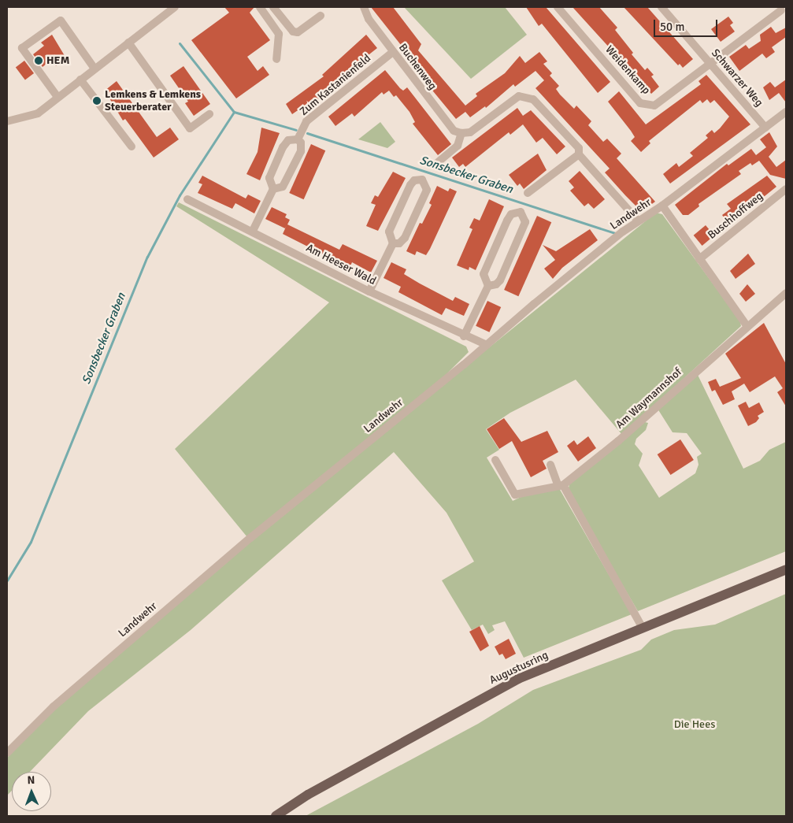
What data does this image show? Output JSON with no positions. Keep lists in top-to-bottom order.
{
  "streets": {
    "main road": ["Augustusring"],
    "street": [
      "Buchenweg",
      "Weidenkamp",
      "Schwarzer Weg",
      "Zum Kastanienfeld",
      "Landwehr",
      "Buschhoffweg",
      "Am Heeser Wald",
      "Am Waymannshof"
    ]
  },
  "crossings": [
    ["Buchenweg", "Zum Kastanienfeld"],
    ["Weidenkamp", "Schwarzer Weg"],
    ["Schwarzer Weg", "Landwehr"],
    ["Zum Kastanienfeld", "Am Heeser Wald"],
    ["Landwehr", "Am Heeser Wald"]
  ],
  "water": ["Sonsbecker Graben"],
  "parks": ["Die Hees"],
  "places": ["HEM", "Lemkens & Lemkens Steuerberater"],
  "scale_bar": "50 m",
  "north": "top"
}
